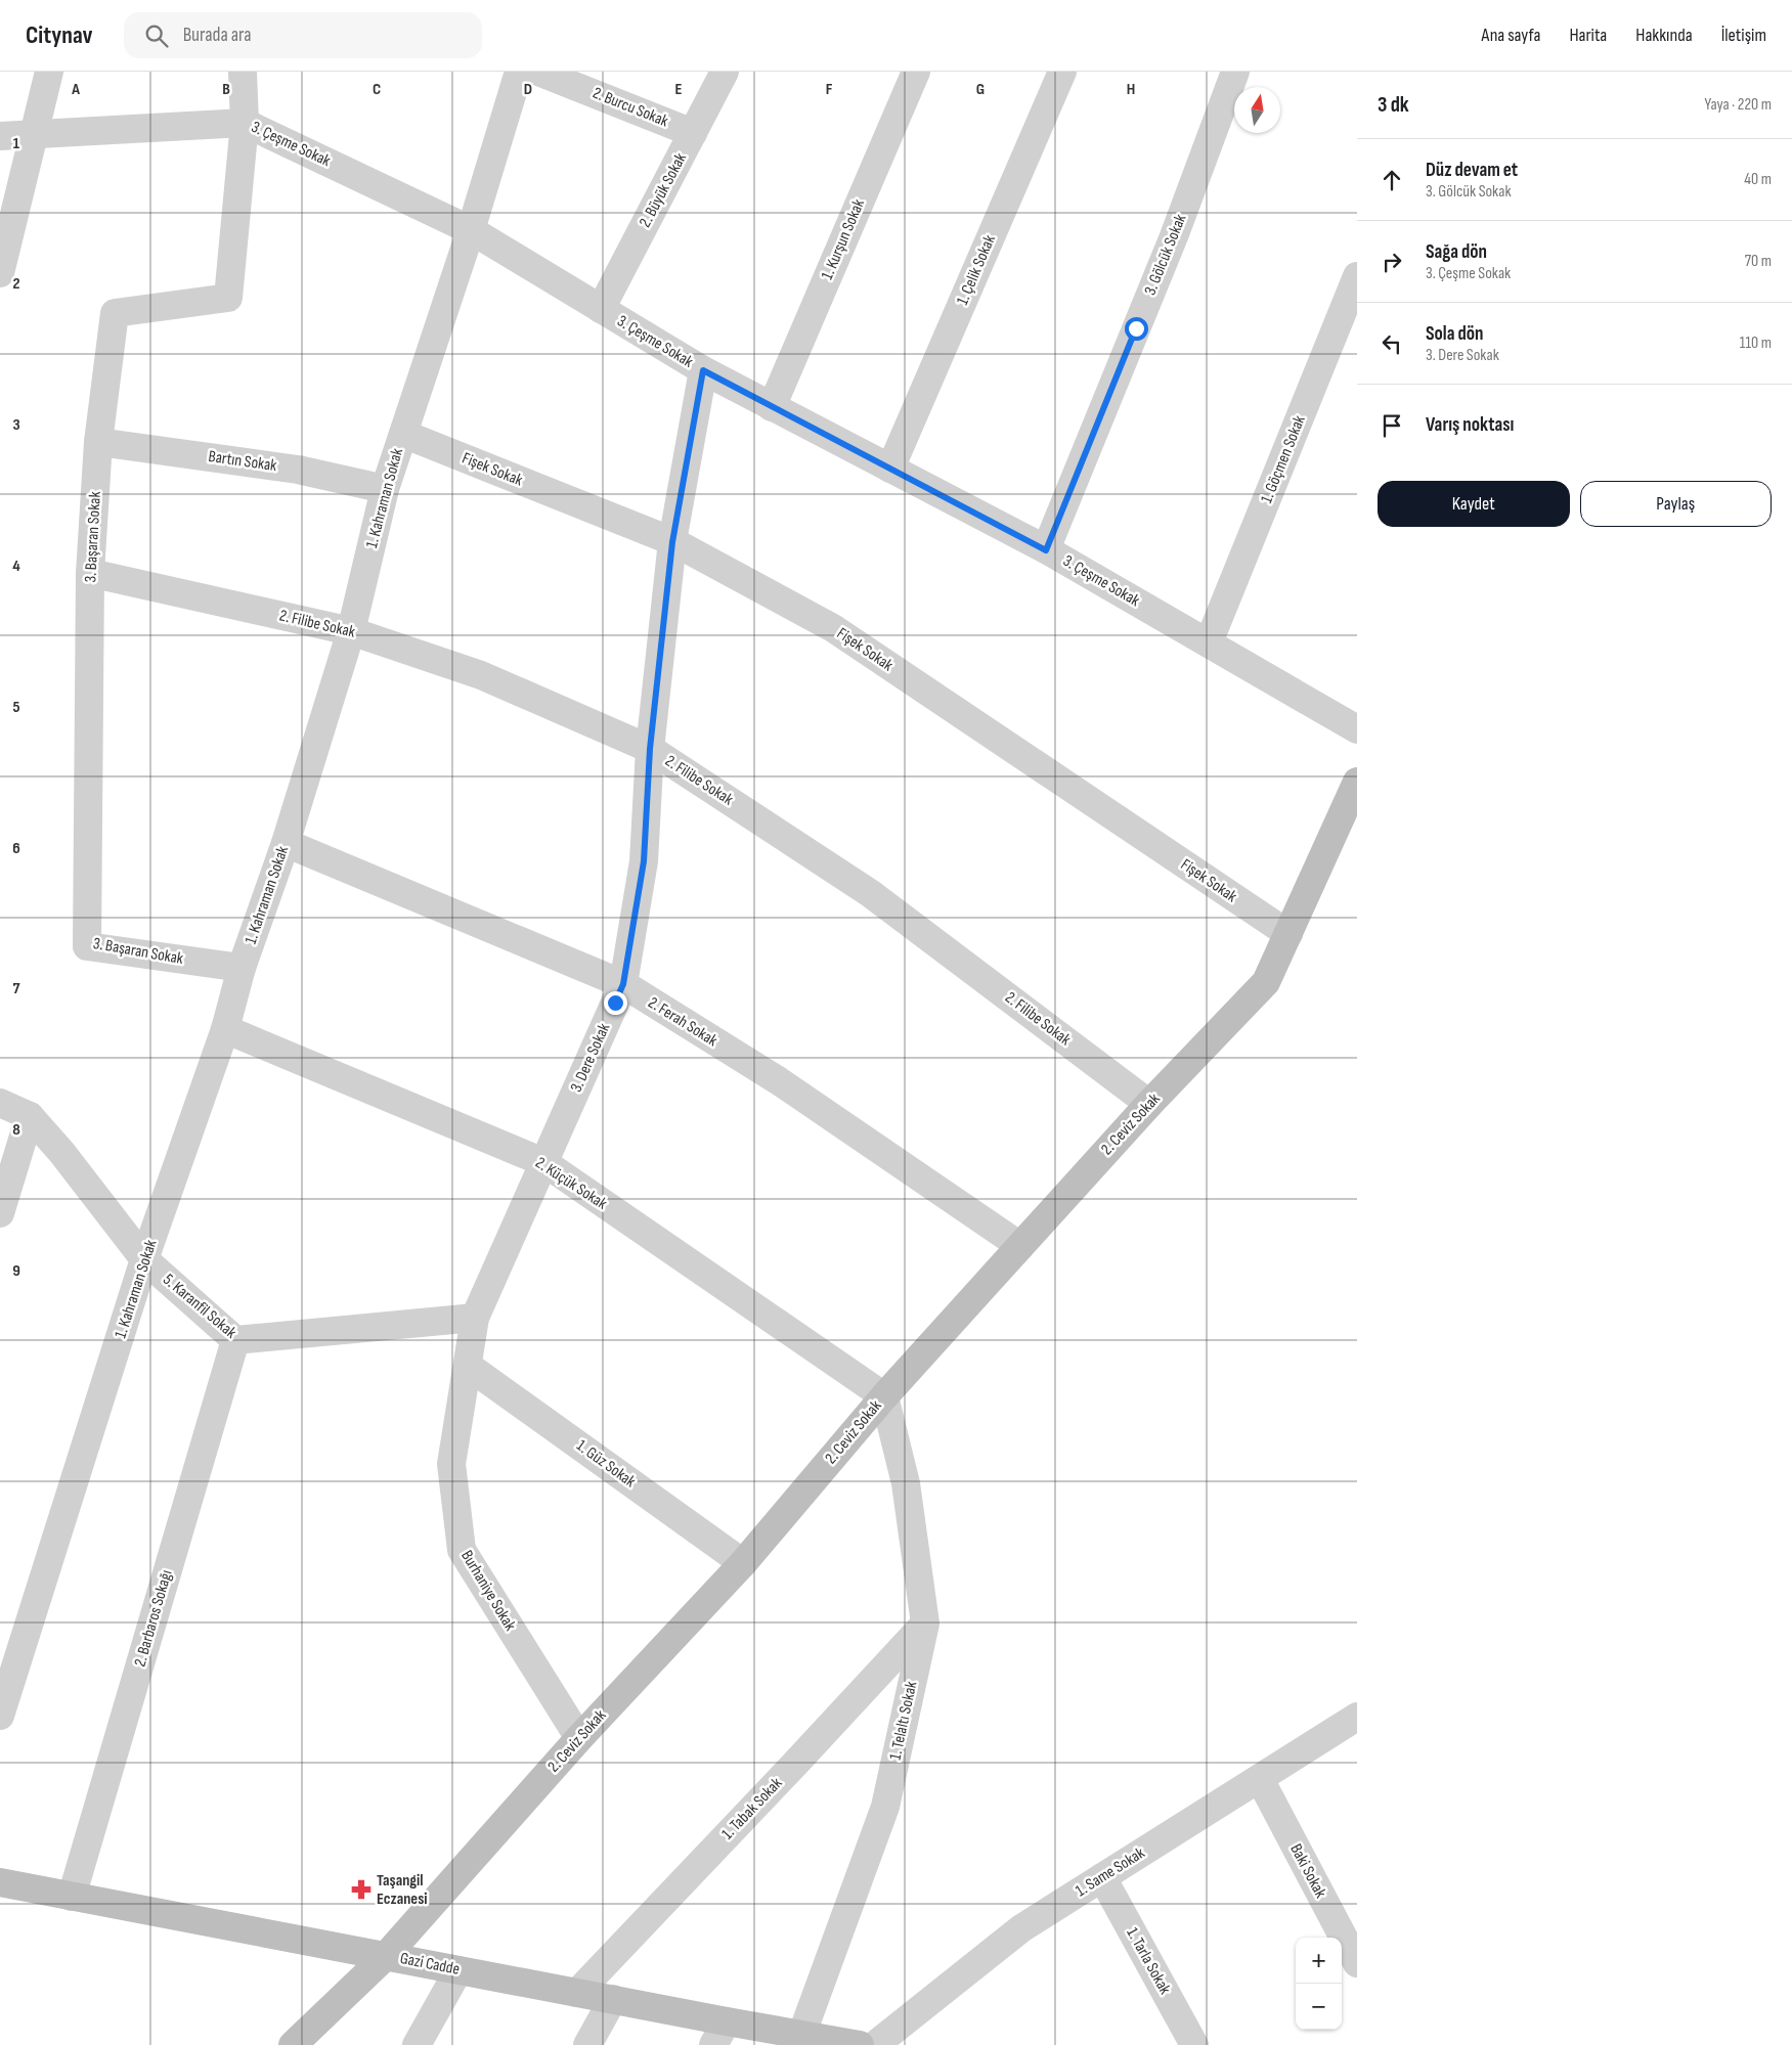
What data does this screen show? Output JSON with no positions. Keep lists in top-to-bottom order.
{
  "streets": {
    "main road": ["2. Ceviz Sokak", "Gazi Cadde"],
    "street": [
      "2. Burcu Sokak",
      "3. Çeşme Sokak",
      "2. Büyük Sokak",
      "1. Kurşun Sokak",
      "3. Gölcük Sokak",
      "1. Çelik Sokak",
      "1. Göçmen Sokak",
      "Bartın Sokak",
      "Fişek Sokak",
      "1. Kahraman Sokak",
      "3. Başaran Sokak",
      "2. Filibe Sokak",
      "2. Ferah Sokak",
      "3. Dere Sokak",
      "2. Küçük Sokak",
      "5. Karanfil Sokak",
      "1. Güz Sokak",
      "Burhaniye Sokak",
      "2. Barbaros Sokağı",
      "1. Telaltı Sokak",
      "1. Tabak Sokak",
      "Baki Sokak",
      "1. Same Sokak",
      "1. Tarla Sokak"
    ]
  },
  "crossings": [
    ["2. Burcu Sokak", "2. Büyük Sokak"],
    ["3. Çeşme Sokak", "2. Büyük Sokak"],
    ["3. Çeşme Sokak", "1. Kurşun Sokak"],
    ["3. Çeşme Sokak", "3. Gölcük Sokak"],
    ["3. Çeşme Sokak", "1. Çelik Sokak"],
    ["3. Çeşme Sokak", "1. Göçmen Sokak"],
    ["3. Çeşme Sokak", "1. Kahraman Sokak"],
    ["3. Çeşme Sokak", "3. Başaran Sokak"],
    ["3. Çeşme Sokak", "3. Dere Sokak"],
    ["Bartın Sokak", "1. Kahraman Sokak"],
    ["Bartın Sokak", "3. Başaran Sokak"],
    ["Fişek Sokak", "1. Kahraman Sokak"],
    ["Fişek Sokak", "3. Dere Sokak"],
    ["Fişek Sokak", "2. Ceviz Sokak"],
    ["1. Kahraman Sokak", "3. Başaran Sokak"],
    ["1. Kahraman Sokak", "2. Filibe Sokak"],
    ["1. Kahraman Sokak", "2. Ferah Sokak"],
    ["1. Kahraman Sokak", "2. Küçük Sokak"],
    ["1. Kahraman Sokak", "5. Karanfil Sokak"],
    ["3. Başaran Sokak", "2. Filibe Sokak"],
    ["2. Filibe Sokak", "3. Dere Sokak"],
    ["2. Filibe Sokak", "2. Ceviz Sokak"],
    ["2. Ferah Sokak", "3. Dere Sokak"],
    ["2. Ferah Sokak", "2. Ceviz Sokak"],
    ["3. Dere Sokak", "2. Küçük Sokak"],
    ["3. Dere Sokak", "5. Karanfil Sokak"],
    ["3. Dere Sokak", "1. Güz Sokak"],
    ["3. Dere Sokak", "Burhaniye Sokak"],
    ["2. Ceviz Sokak", "2. Küçük Sokak"],
    ["2. Ceviz Sokak", "1. Güz Sokak"],
    ["2. Ceviz Sokak", "Burhaniye Sokak"],
    ["2. Ceviz Sokak", "1. Telaltı Sokak"],
    ["2. Ceviz Sokak", "Gazi Cadde"],
    ["2. Küçük Sokak", "1. Telaltı Sokak"],
    ["5. Karanfil Sokak", "2. Barbaros Sokağı"],
    ["1. Güz Sokak", "Burhaniye Sokak"],
    ["2. Barbaros Sokağı", "Gazi Cadde"],
    ["1. Telaltı Sokak", "1. Tabak Sokak"],
    ["1. Telaltı Sokak", "Gazi Cadde"],
    ["1. Tabak Sokak", "Gazi Cadde"],
    ["Baki Sokak", "1. Same Sokak"],
    ["1. Same Sokak", "1. Tarla Sokak"]
  ],
  "places": {
    "pharmacy": ["Taşangil Eczanesi"]
  },
  "north": "top",
  "page": {
    "header": "Citynav",
    "search": "Burada ara",
    "nav": [
      "Ana sayfa",
      "Harita",
      "Hakkında",
      "İletişim"
    ],
    "heading": ["3 dk", "Yaya · 220 m"],
    "list": [
      ["Düz devam et", "3. Gölcük Sokak", "40 m"],
      ["Sağa dön", "3. Çeşme Sokak", "70 m"],
      ["Sola dön", "3. Dere Sokak", "110 m"],
      "Varış noktası"
    ],
    "buttons": ["Kaydet", "Paylaş"],
    "map_buttons": ["+", "−"]
  },
  "grid": {
    "columns": [
      "A",
      "B",
      "C",
      "D",
      "E",
      "F",
      "G",
      "H"
    ],
    "rows": [
      "1",
      "2",
      "3",
      "4",
      "5",
      "6",
      "7",
      "8",
      "9"
    ]
  }
}
